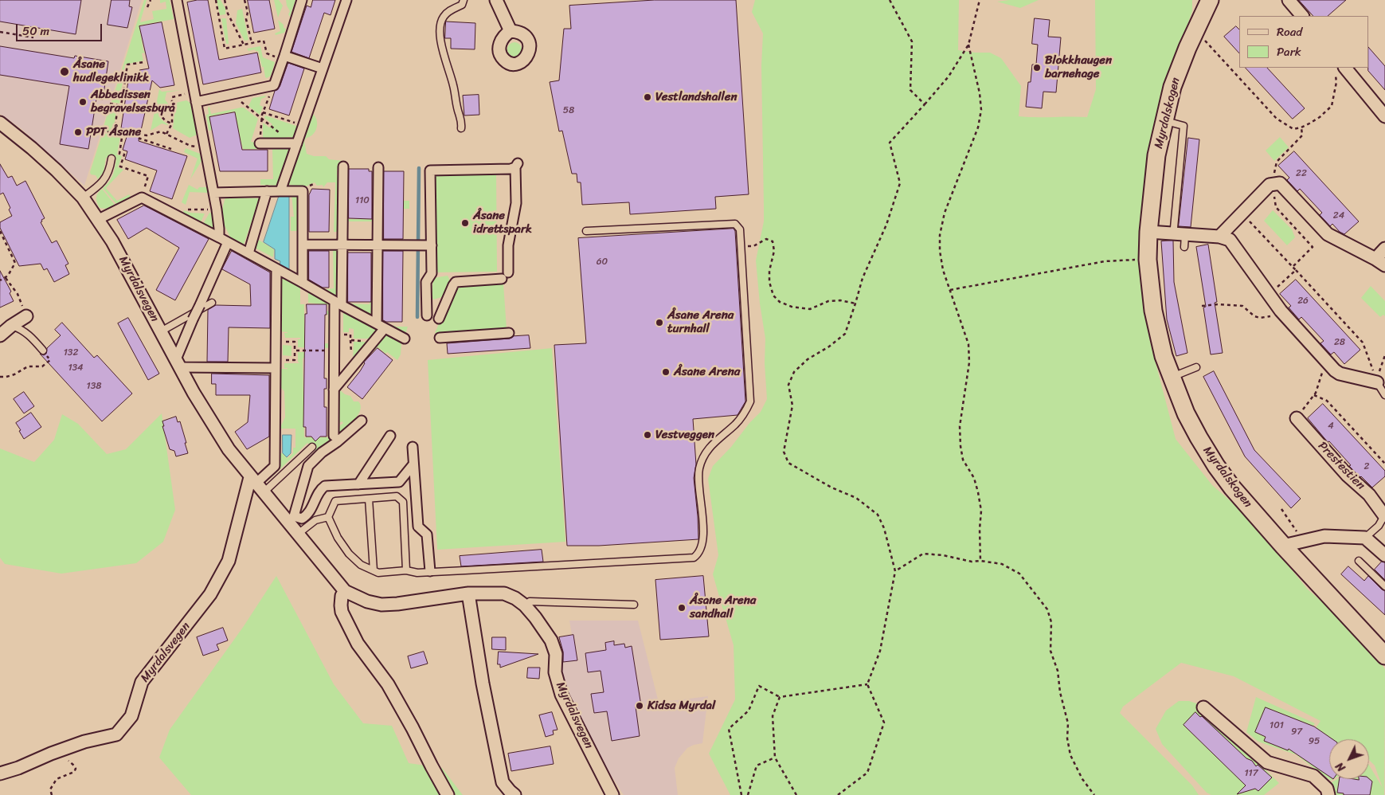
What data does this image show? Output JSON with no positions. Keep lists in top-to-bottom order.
{
  "streets": {
    "main road": ["Myrdalskogen"],
    "street": ["Myrdalsvegen", "Prestestien"]
  },
  "places": [
    "Blokkhaugen barnehage",
    "Åsane hudlegeklinikk",
    "Vestlandshallen",
    "Abbedissen begravelsesbyrå",
    "PPT Åsane",
    "Åsane idrettspark",
    "Åsane Arena turnhall",
    "Åsane Arena",
    "Vestveggen",
    "Åsane Arena sandhall",
    "Kidsa Myrdal"
  ],
  "house_numbers": [
    "58",
    "22",
    "110",
    "24",
    "60",
    "26",
    "28",
    "132",
    "134",
    "138",
    "4",
    "2",
    "101",
    "97",
    "95",
    "117"
  ],
  "legend": ["Road", "Park"],
  "scale_bar": "50 m",
  "north": "bottom left"
}
